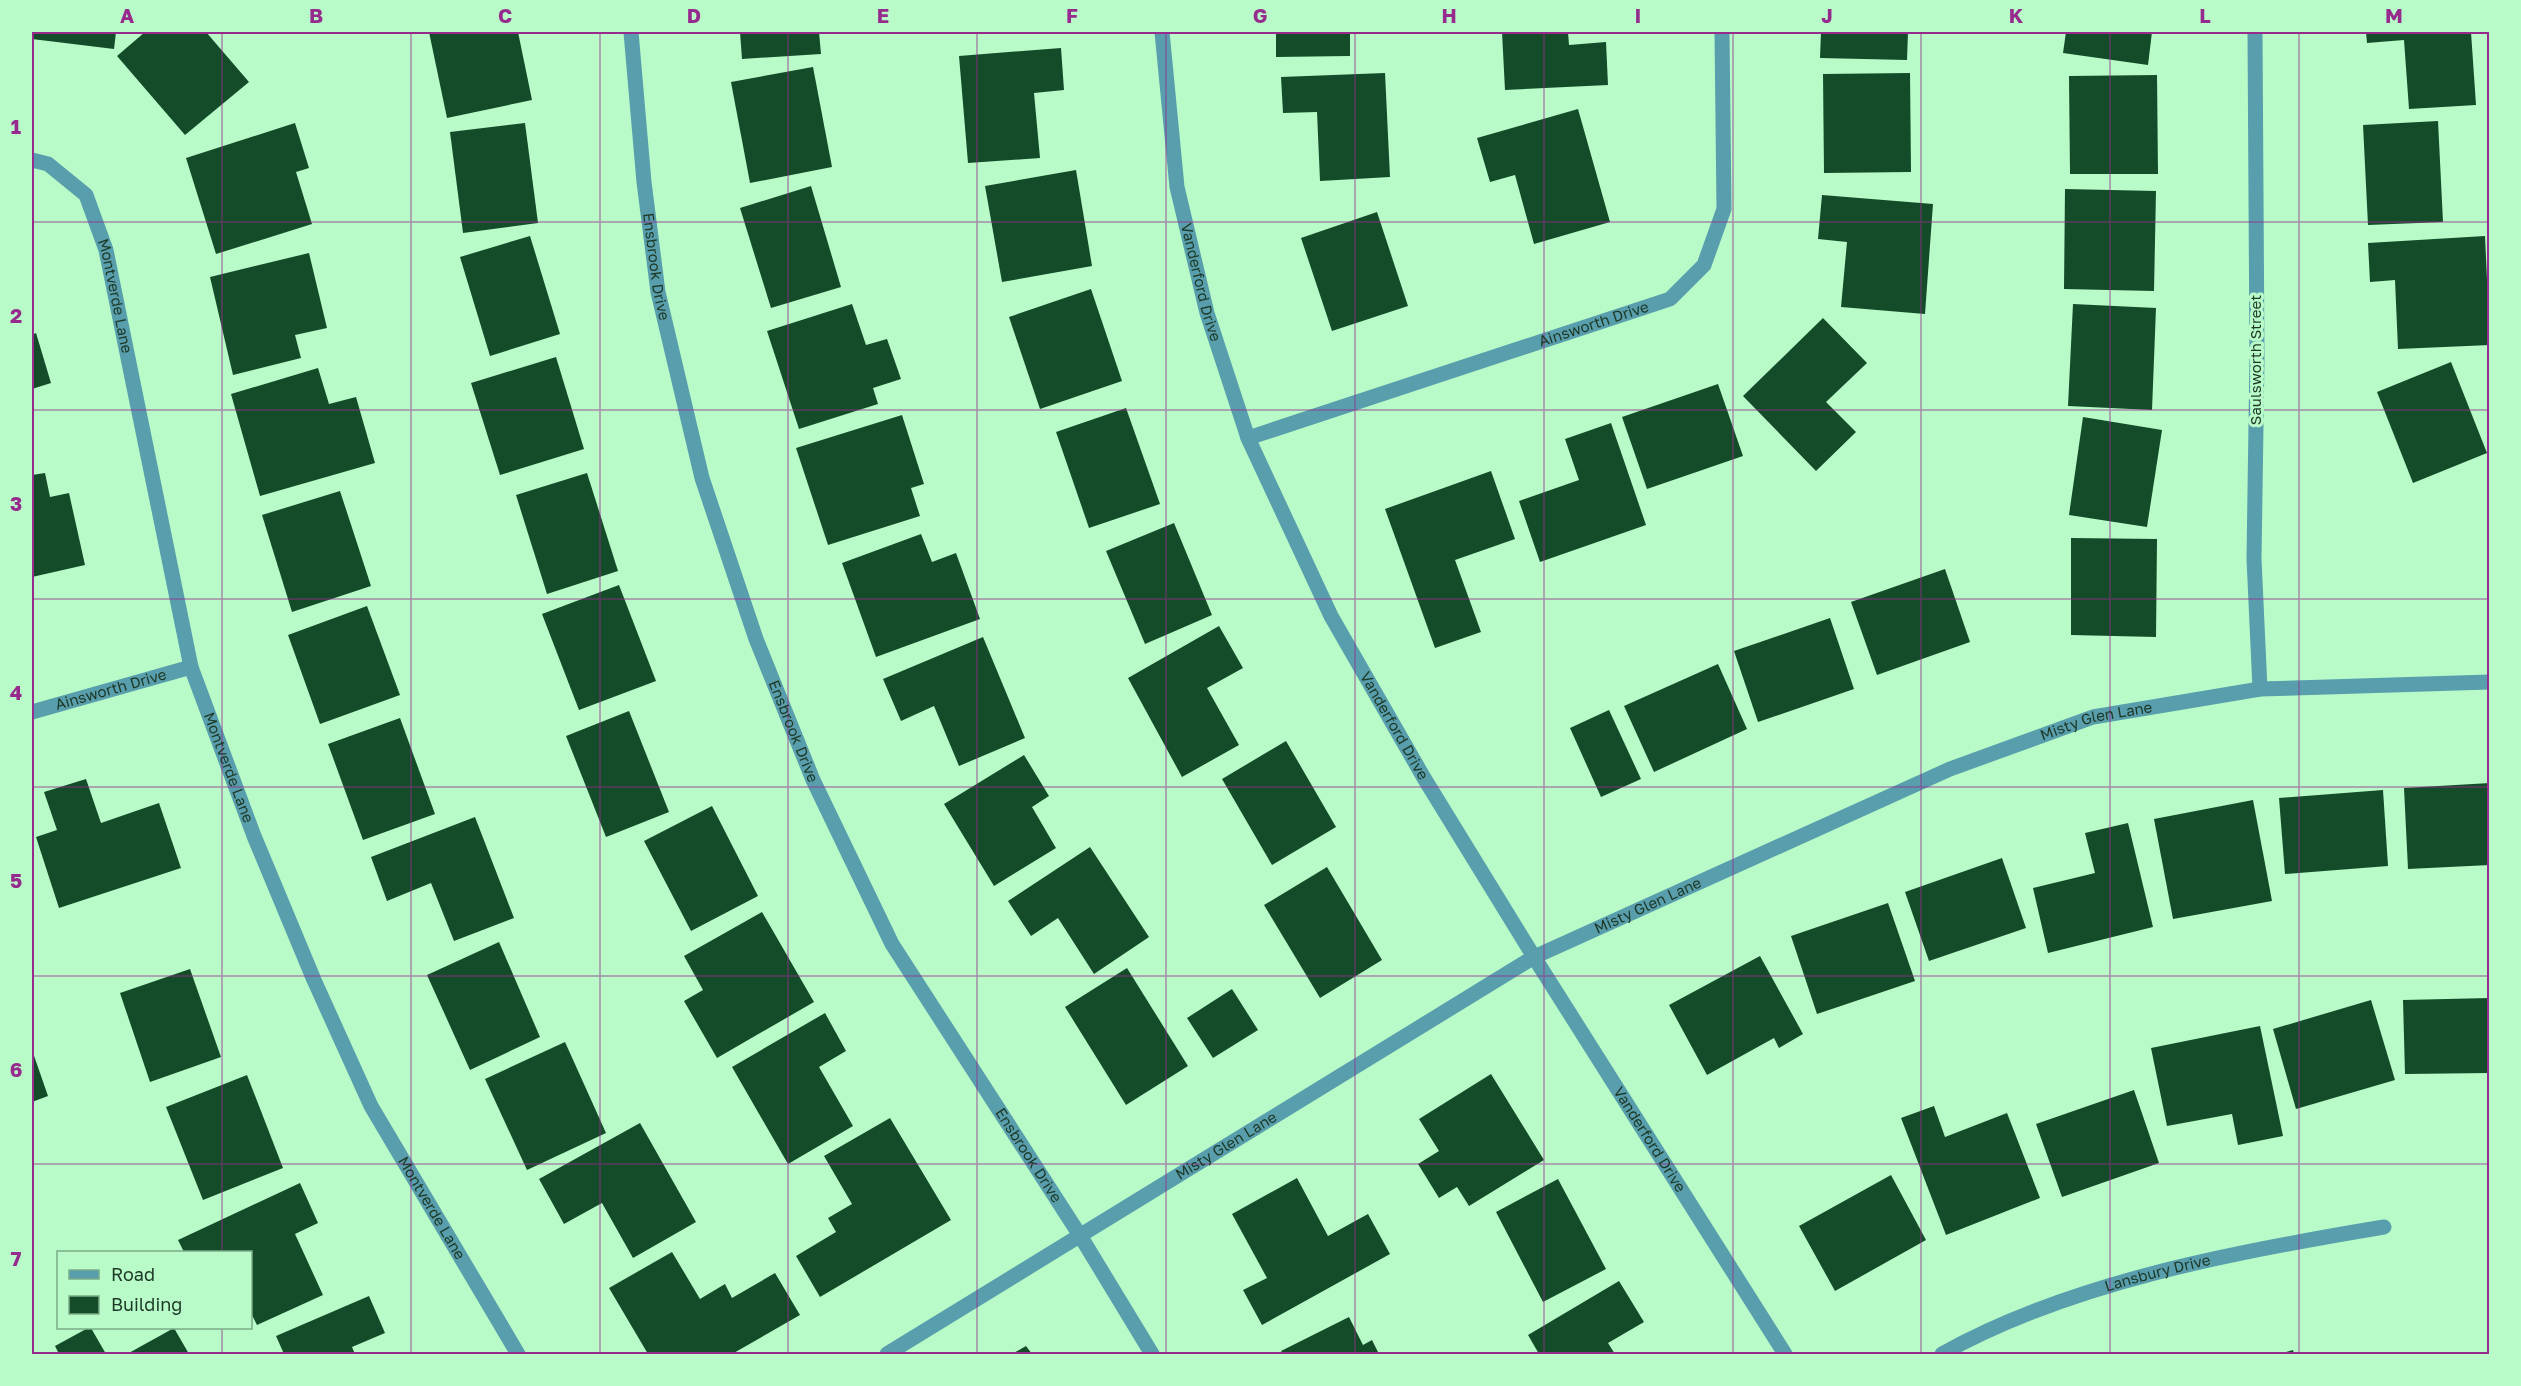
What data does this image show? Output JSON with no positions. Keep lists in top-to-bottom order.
{
  "streets": {
    "street": [
      "Ensbrook Drive",
      "Vanderford Drive",
      "Montverde Lane",
      "Ainsworth Drive",
      "Saulsworth Street",
      "Misty Glen Lane",
      "Lansbury Drive"
    ]
  },
  "crossings": [
    ["Ensbrook Drive", "Misty Glen Lane"],
    ["Vanderford Drive", "Ainsworth Drive"],
    ["Vanderford Drive", "Misty Glen Lane"],
    ["Montverde Lane", "Ainsworth Drive"],
    ["Saulsworth Street", "Misty Glen Lane"]
  ],
  "legend": ["Road", "Building"],
  "grid": {
    "columns": [
      "A",
      "B",
      "C",
      "D",
      "E",
      "F",
      "G",
      "H",
      "I",
      "J",
      "K",
      "L",
      "M"
    ],
    "rows": [
      "1",
      "2",
      "3",
      "4",
      "5",
      "6",
      "7"
    ]
  }
}
